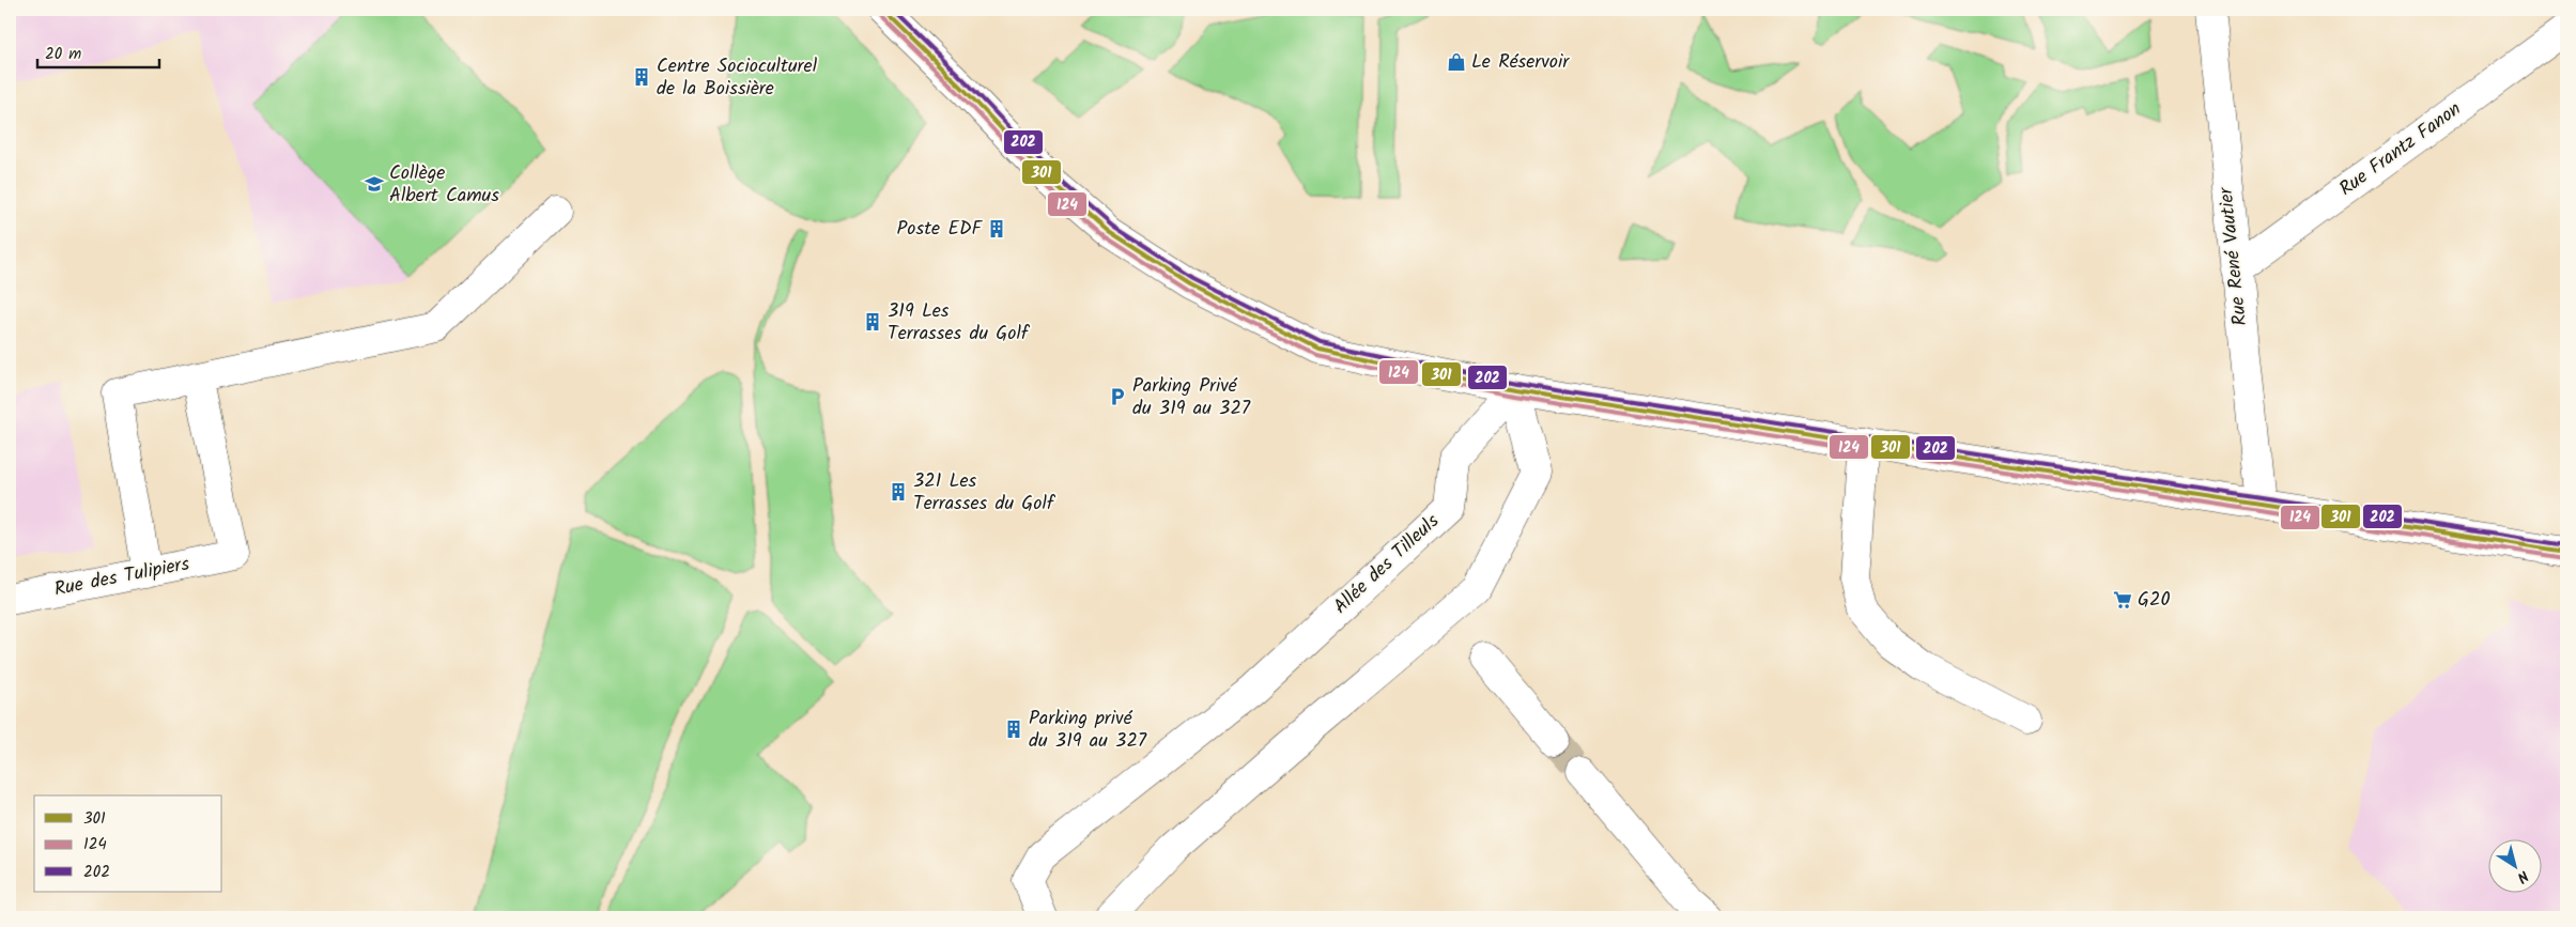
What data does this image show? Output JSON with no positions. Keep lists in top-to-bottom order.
{
  "streets": {
    "street": [
      "Rue Frantz Fanon",
      "Rue René Vautier",
      "Allée des Tilleuls",
      "Rue des Tulipiers"
    ]
  },
  "crossings": [
    ["Rue Frantz Fanon", "Rue René Vautier"]
  ],
  "places": {
    "shop": ["Le Réservoir"],
    "building": [
      "Centre Socioculturel de la Boissière",
      "Poste EDF",
      "319 Les Terrasses du Golf",
      "321 Les Terrasses du Golf",
      "Parking privé du 319 au 327"
    ],
    "school or university": ["Collège Albert Camus"],
    "parking": ["Parking Privé du 319 au 327"],
    "supermarket": ["G20"]
  },
  "lines": ["transit line 301", "transit line 202", "transit line 124"],
  "legend": ["301", "124", "202"],
  "scale_bar": "20 m",
  "north": "bottom right"
}
